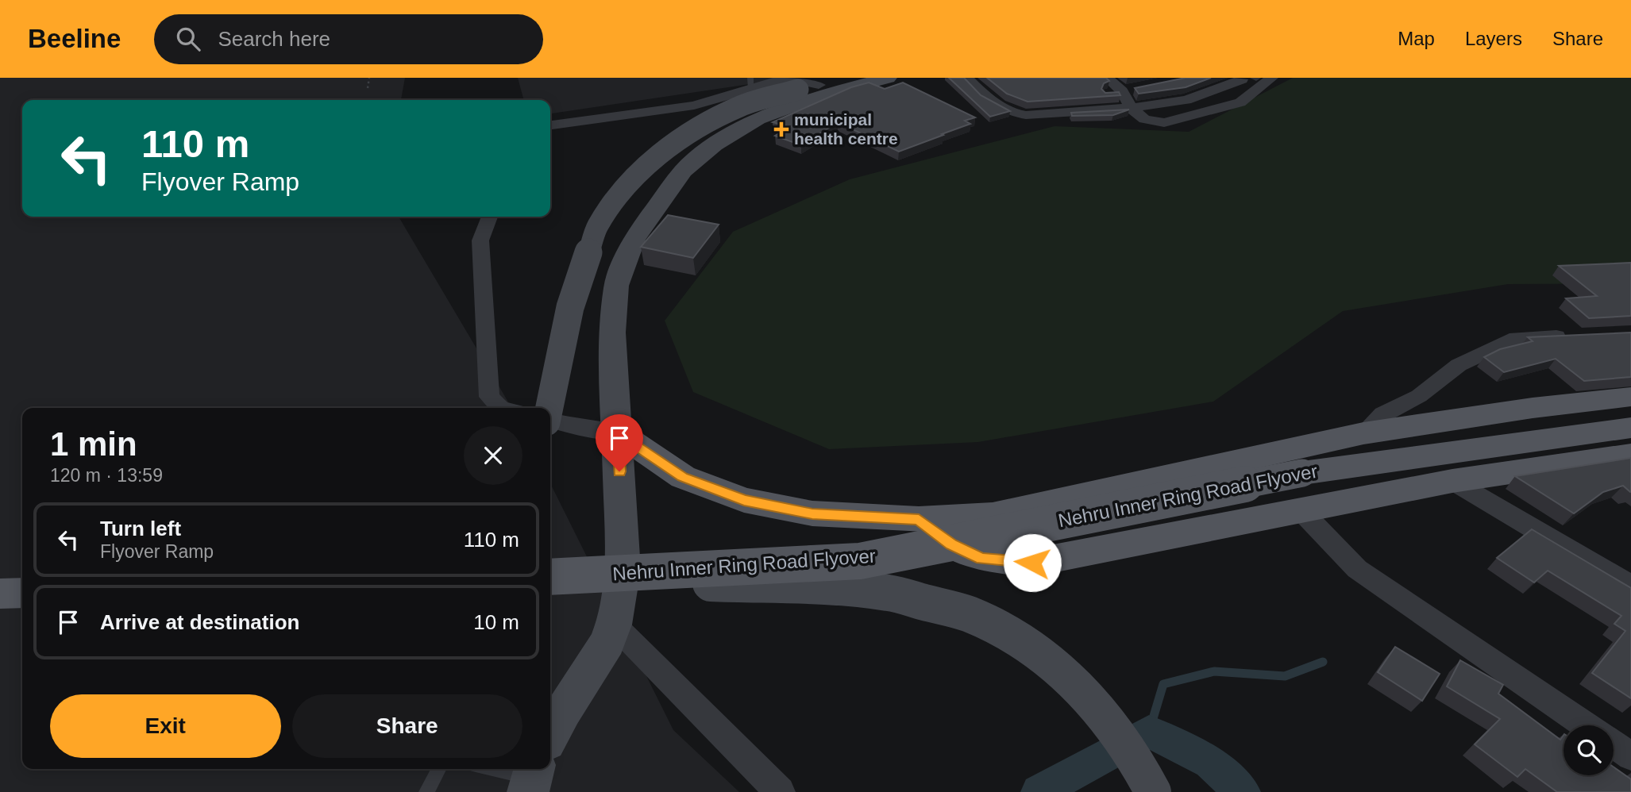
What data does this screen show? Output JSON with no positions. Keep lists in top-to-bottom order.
{
  "streets": {
    "main road": ["Nehru Inner Ring Road Flyover"]
  },
  "places": {
    "health": ["municipal health centre"]
  },
  "page": {
    "header": "Beeline",
    "search": "Search here",
    "nav": ["Map", "Layers", "Share"],
    "turn": ["110 m", "Flyover Ramp"],
    "heading": ["1 min", "120 m · 13:59"],
    "list": [
      {
        "name": "Turn left",
        "note": "Flyover Ramp",
        "value": "110 m"
      },
      {
        "name": "Arrive at destination",
        "value": "10 m"
      }
    ],
    "buttons": ["Exit", "Share"]
  }
}
